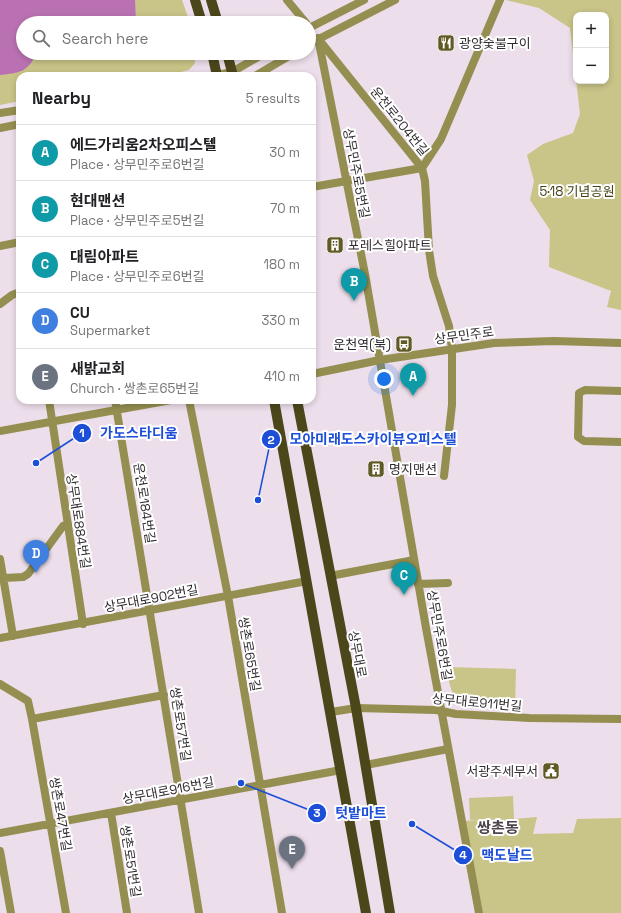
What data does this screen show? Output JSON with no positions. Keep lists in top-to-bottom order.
{
  "streets": {
    "main road": ["상무대로"],
    "street": [
      "운천로204번길",
      "상무민주로5번길",
      "상무민주로",
      "운천로184번길",
      "상무대로884번길",
      "상무대로902번길",
      "상무민주로6번길",
      "쌍촌로65번길",
      "상무대로911번길",
      "쌍촌로57번길",
      "상무대로916번길",
      "쌍촌로47번길",
      "쌍촌로51번길"
    ]
  },
  "crossings": [
    ["운천로204번길", "상무민주로5번길"],
    ["운천로204번길", "상무민주로"],
    ["상무민주로5번길", "상무민주로"],
    ["상무민주로5번길", "상무민주로6번길"],
    ["상무민주로", "상무민주로6번길"],
    ["운천로184번길", "상무대로902번길"],
    ["운천로184번길", "쌍촌로57번길"],
    ["상무대로884번길", "상무대로902번길"],
    ["상무대로902번길", "쌍촌로65번길"],
    ["상무대로902번길", "쌍촌로57번길"],
    ["상무민주로6번길", "상무대로911번길"],
    ["쌍촌로65번길", "상무대로916번길"],
    ["상무대로", "상무대로911번길"],
    ["쌍촌로57번길", "상무대로916번길"],
    ["상무대로916번길", "쌍촌로47번길"],
    ["상무대로916번길", "쌍촌로51번길"]
  ],
  "districts": ["쌍촌동"],
  "parks": ["5·18 기념공원"],
  "places": {
    "restaurant": ["광양숯불구이"],
    "building": ["포레스힐아파트", "명지맨션"],
    "bus stop": ["운천역(북)"],
    "other": [
      "가도스타디움",
      "모아미래도스카이뷰오피스텔",
      "텃밭마트",
      "맥도날드"
    ],
    "public building": ["서광주세무서"]
  },
  "page": {
    "map_buttons": ["+", "−"],
    "search": "Search here",
    "heading": ["Nearby", "5 results"],
    "list": [
      {
        "mark": "A",
        "name": "에드가리움2차오피스텔",
        "note": "Place · 상무민주로6번길",
        "value": "30 m"
      },
      {
        "mark": "B",
        "name": "현대맨션",
        "note": "Place · 상무민주로5번길",
        "value": "70 m"
      },
      {
        "mark": "C",
        "name": "대림아파트",
        "note": "Place · 상무민주로6번길",
        "value": "180 m"
      },
      {
        "mark": "D",
        "name": "CU",
        "note": "Supermarket",
        "value": "330 m"
      },
      {
        "mark": "E",
        "name": "새밝교회",
        "note": "Church · 쌍촌로65번길",
        "value": "410 m"
      }
    ],
    "pins": [
      "B",
      "A",
      "D",
      "C",
      "E"
    ]
  }
}
